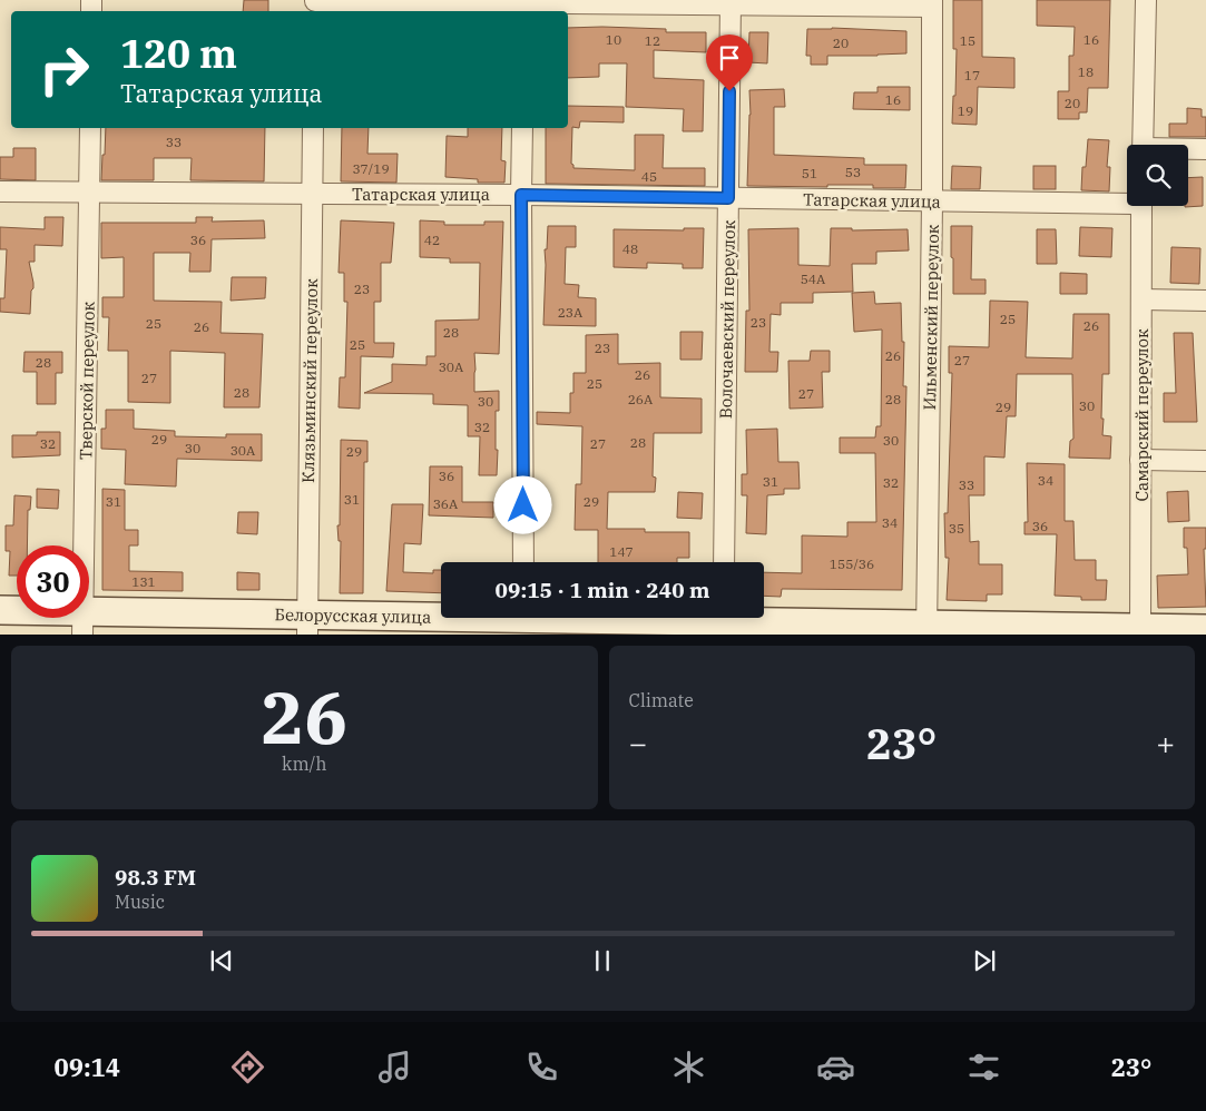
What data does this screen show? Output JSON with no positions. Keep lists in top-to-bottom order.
{
  "streets": {
    "main road": ["Белорусская улица"],
    "street": [
      "Татарская улица",
      "Ильменский переулок",
      "Волочаевский переулок",
      "Тверской переулок",
      "Клязьминский переулок",
      "Самарский переулок"
    ]
  },
  "crossings": [
    ["Татарская улица", "Ильменский переулок"],
    ["Татарская улица", "Волочаевский переулок"],
    ["Татарская улица", "Тверской переулок"],
    ["Татарская улица", "Клязьминский переулок"],
    ["Ильменский переулок", "Белорусская улица"],
    ["Тверской переулок", "Белорусская улица"],
    ["Клязьминский переулок", "Белорусская улица"],
    ["Самарский переулок", "Белорусская улица"]
  ],
  "house_numbers": [
    "10",
    "16",
    "12",
    "15",
    "20",
    "18",
    "17",
    "16",
    "20",
    "19",
    "33",
    "37/19",
    "53",
    "51",
    "45",
    "36",
    "42",
    "48",
    "54А",
    "23",
    "23А",
    "25",
    "23",
    "25",
    "26",
    "26",
    "28",
    "25",
    "23",
    "26",
    "27",
    "28",
    "30А",
    "26",
    "27",
    "25",
    "28",
    "27",
    "26А",
    "28",
    "30",
    "30",
    "29",
    "32",
    "29",
    "30",
    "28",
    "32",
    "27",
    "30",
    "30А",
    "29",
    "36",
    "34",
    "31",
    "32",
    "33",
    "31",
    "31",
    "29",
    "36А",
    "34",
    "36",
    "35",
    "147",
    "155/36",
    "131"
  ],
  "page": {
    "turn": ["120 m", "Татарская улица"],
    "limit": "30",
    "trip": "09:15 · 1 min · 240 m",
    "tile": [
      ["26", "km/h"],
      "Climate"
    ],
    "heat": ["−", "23°", "+"],
    "song": ["98.3 FM", "Music"],
    "tabs": ["09:14", "23°"]
  }
}
